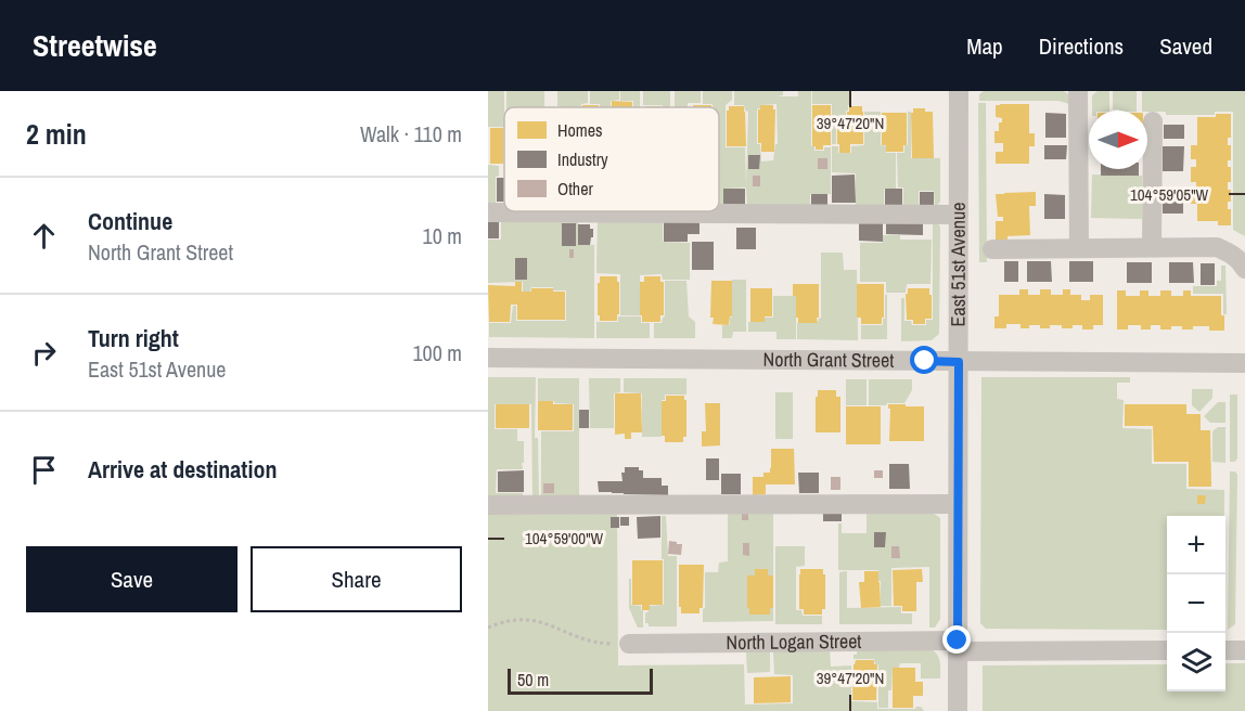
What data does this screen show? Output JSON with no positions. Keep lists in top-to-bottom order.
{
  "streets": {
    "street": ["East 51st Avenue", "North Grant Street", "North Logan Street"]
  },
  "crossings": [
    ["East 51st Avenue", "North Grant Street"],
    ["East 51st Avenue", "North Logan Street"]
  ],
  "legend": ["Homes", "Industry", "Other"],
  "scale_bar": "50 m",
  "north": "right",
  "page": {
    "header": "Streetwise",
    "nav": ["Map", "Directions", "Saved"],
    "heading": ["2 min", "Walk · 110 m"],
    "list": [
      ["Continue", "North Grant Street", "10 m"],
      ["Turn right", "East 51st Avenue", "100 m"],
      "Arrive at destination"
    ],
    "map_buttons": ["+", "−"],
    "buttons": ["Save", "Share"],
    "scale": "50 m"
  },
  "coordinates": ["39°47'20\"N", "104°59'05\"W", "104°59'00\"W"]
}
